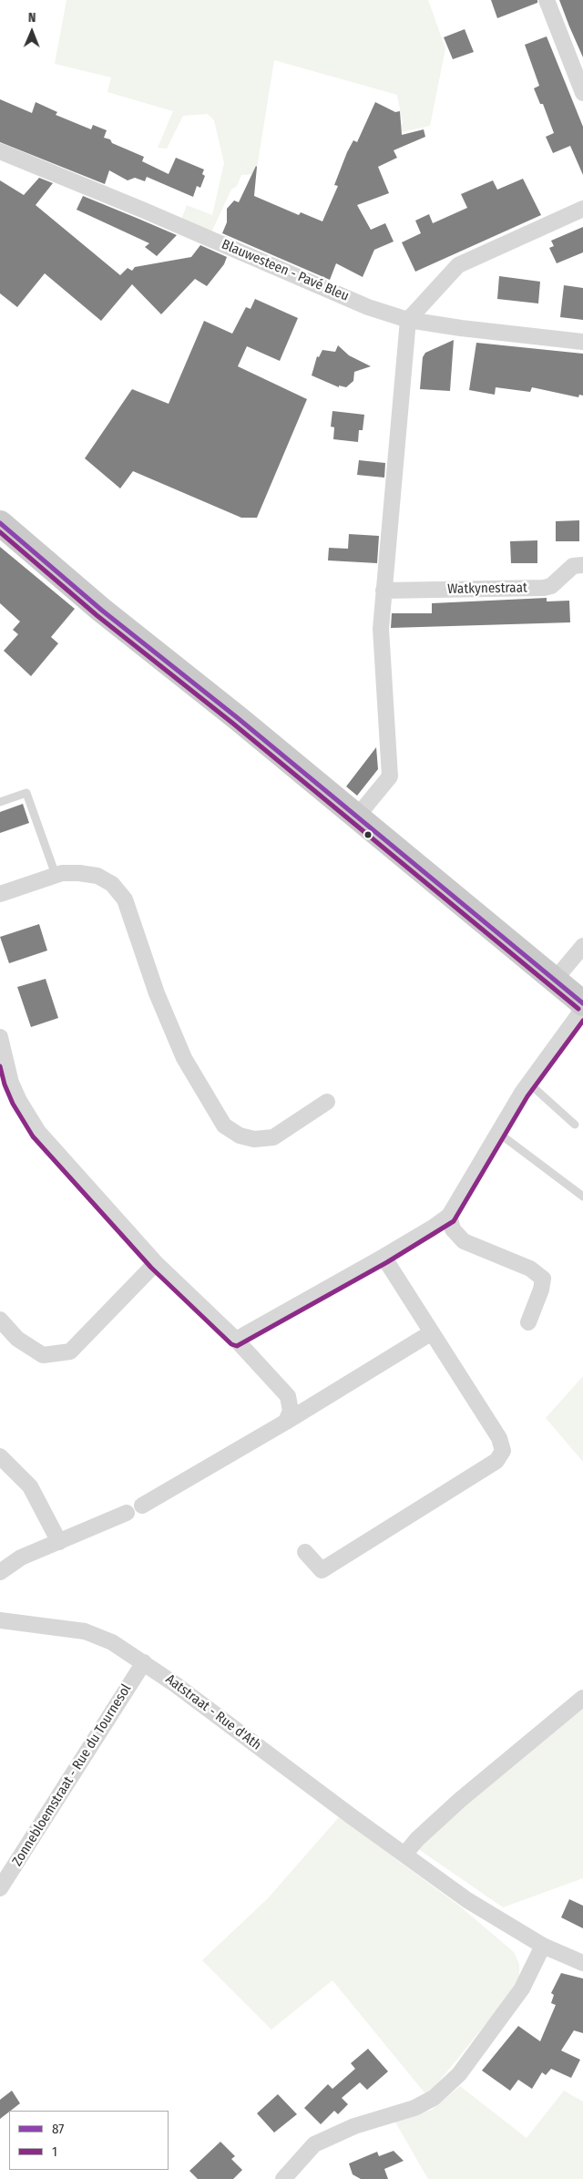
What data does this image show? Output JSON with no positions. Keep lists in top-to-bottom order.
{
  "streets": {
    "street": [
      "Blauwesteen - Pavé Bleu",
      "Watkynestraat",
      "Aatstraat - Rue d'Ath",
      "Zonnebloemstraat - Rue du Tournesol"
    ]
  },
  "crossings": [
    ["Aatstraat - Rue d'Ath", "Zonnebloemstraat - Rue du Tournesol"]
  ],
  "lines": ["transit line 87", "transit line 1"],
  "legend": ["87", "1"],
  "north": "top"
}
